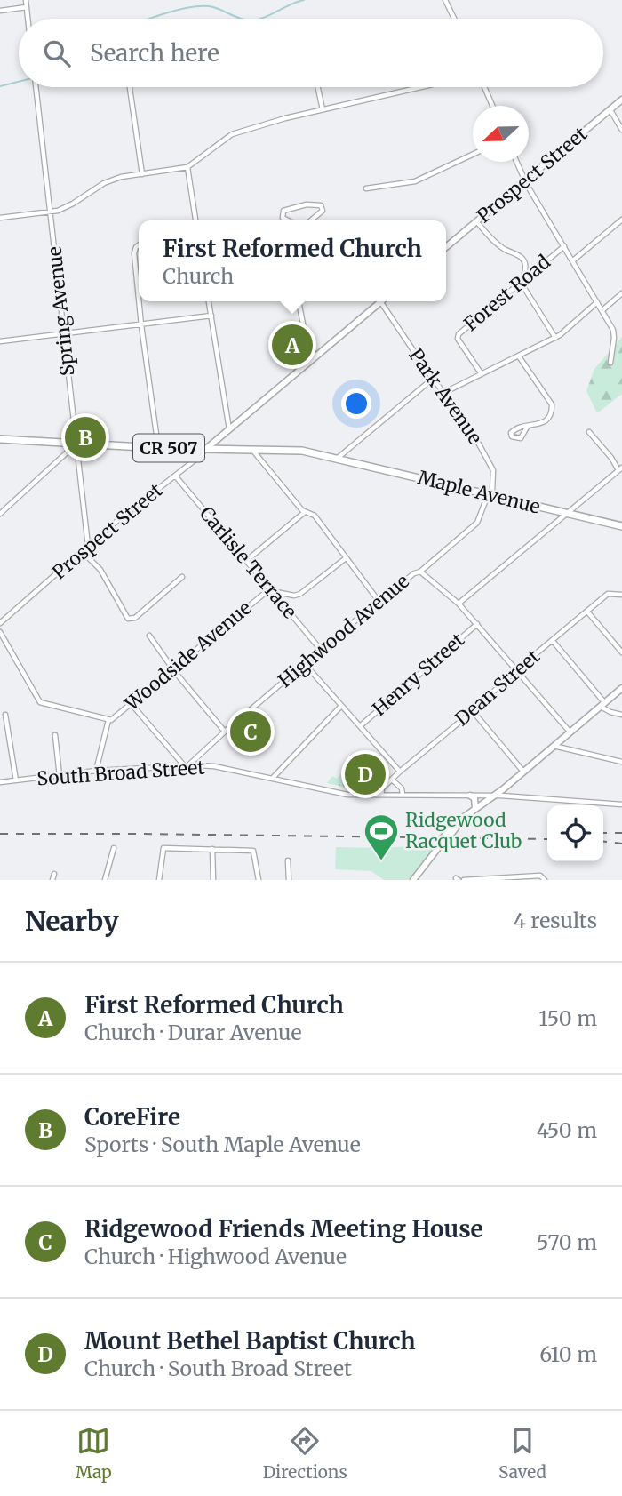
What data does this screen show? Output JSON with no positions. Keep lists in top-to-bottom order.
{
  "streets": {
    "main road": ["Prospect Street", "CR 507", "Maple Avenue"],
    "street": [
      "Forest Road",
      "Spring Avenue",
      "Park Avenue",
      "Carlisle Terrace",
      "Highwood Avenue",
      "Woodside Avenue",
      "Henry Street",
      "Dean Street",
      "South Broad Street"
    ]
  },
  "crossings": [
    ["Prospect Street", "Spring Avenue"],
    ["Prospect Street", "Park Avenue"],
    ["Prospect Street", "CR 507"],
    ["Prospect Street", "Carlisle Terrace"],
    ["Spring Avenue", "CR 507"],
    ["Park Avenue", "Maple Avenue"],
    ["Park Avenue", "Highwood Avenue"],
    ["CR 507", "Maple Avenue"],
    ["Maple Avenue", "Highwood Avenue"],
    ["Carlisle Terrace", "Highwood Avenue"],
    ["Carlisle Terrace", "Woodside Avenue"],
    ["Highwood Avenue", "South Broad Street"],
    ["Dean Street", "South Broad Street"]
  ],
  "places": {
    "sports": ["Ridgewood Racquet Club"]
  },
  "north": "left",
  "page": {
    "search": "Search here",
    "popup": ["First Reformed Church", "Church"],
    "pins": [
      "A",
      "B",
      "C",
      "D"
    ],
    "heading": ["Nearby", "4 results"],
    "list": [
      {
        "mark": "A",
        "name": "First Reformed Church",
        "note": "Church · Durar Avenue",
        "value": "150 m"
      },
      {
        "mark": "B",
        "name": "CoreFire",
        "note": "Sports · South Maple Avenue",
        "value": "450 m"
      },
      {
        "mark": "C",
        "name": "Ridgewood Friends Meeting House",
        "note": "Church · Highwood Avenue",
        "value": "570 m"
      },
      {
        "mark": "D",
        "name": "Mount Bethel Baptist Church",
        "note": "Church · South Broad Street",
        "value": "610 m"
      }
    ],
    "nav": ["Map", "Directions", "Saved"]
  }
}
